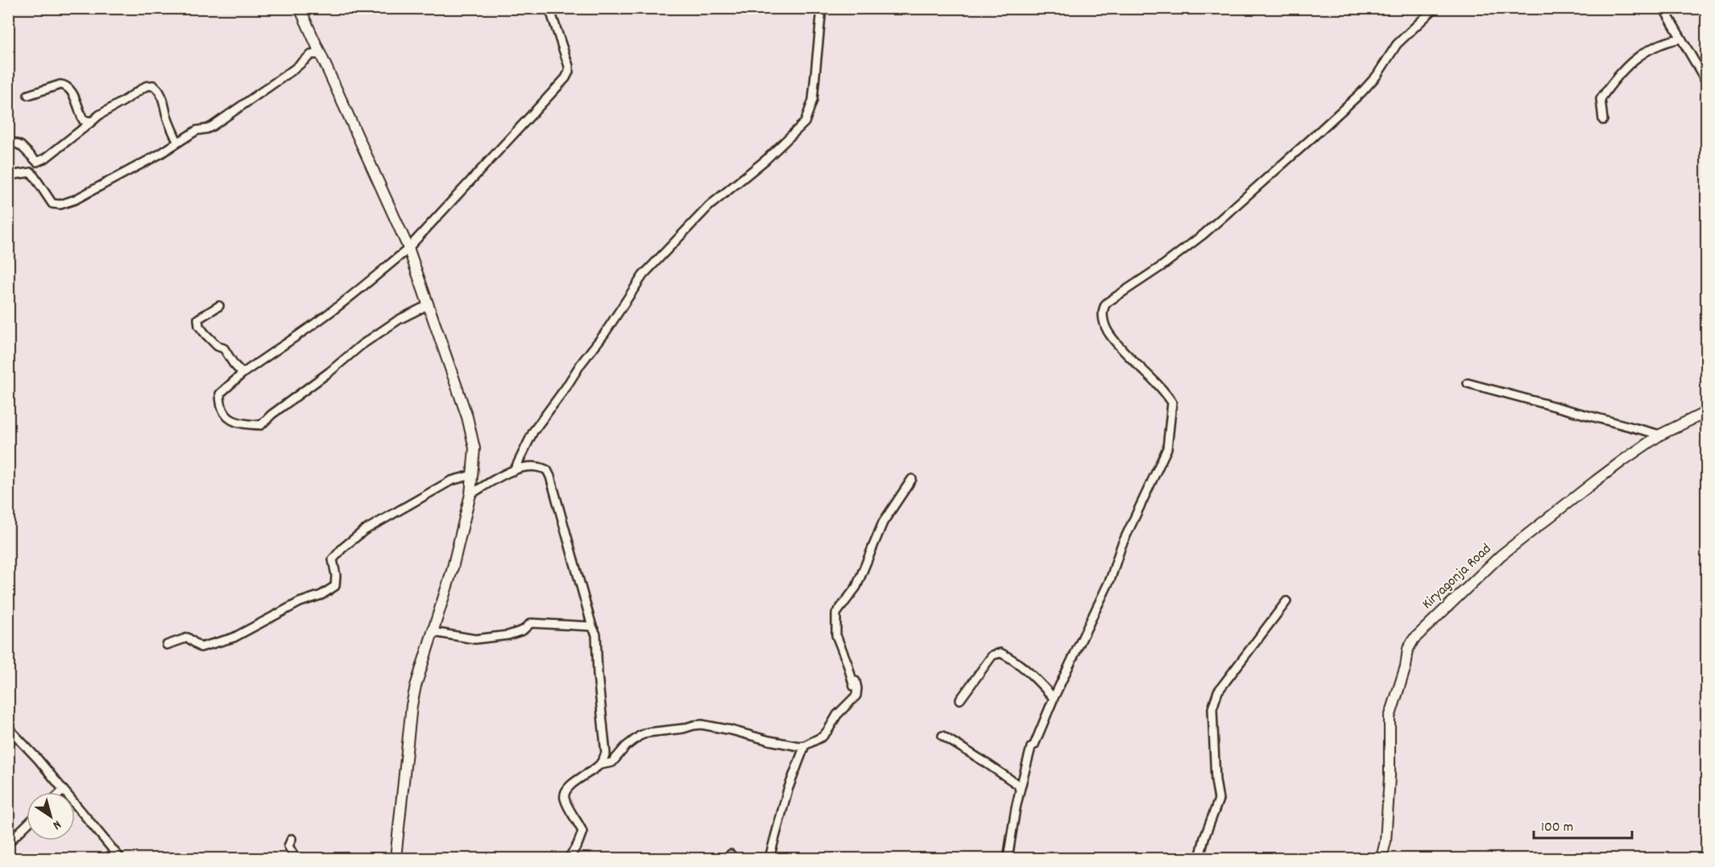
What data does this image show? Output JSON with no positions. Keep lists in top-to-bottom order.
{
  "streets": {
    "street": ["Kiryagonja Road"]
  },
  "scale_bar": "100 m",
  "north": "bottom right"
}
